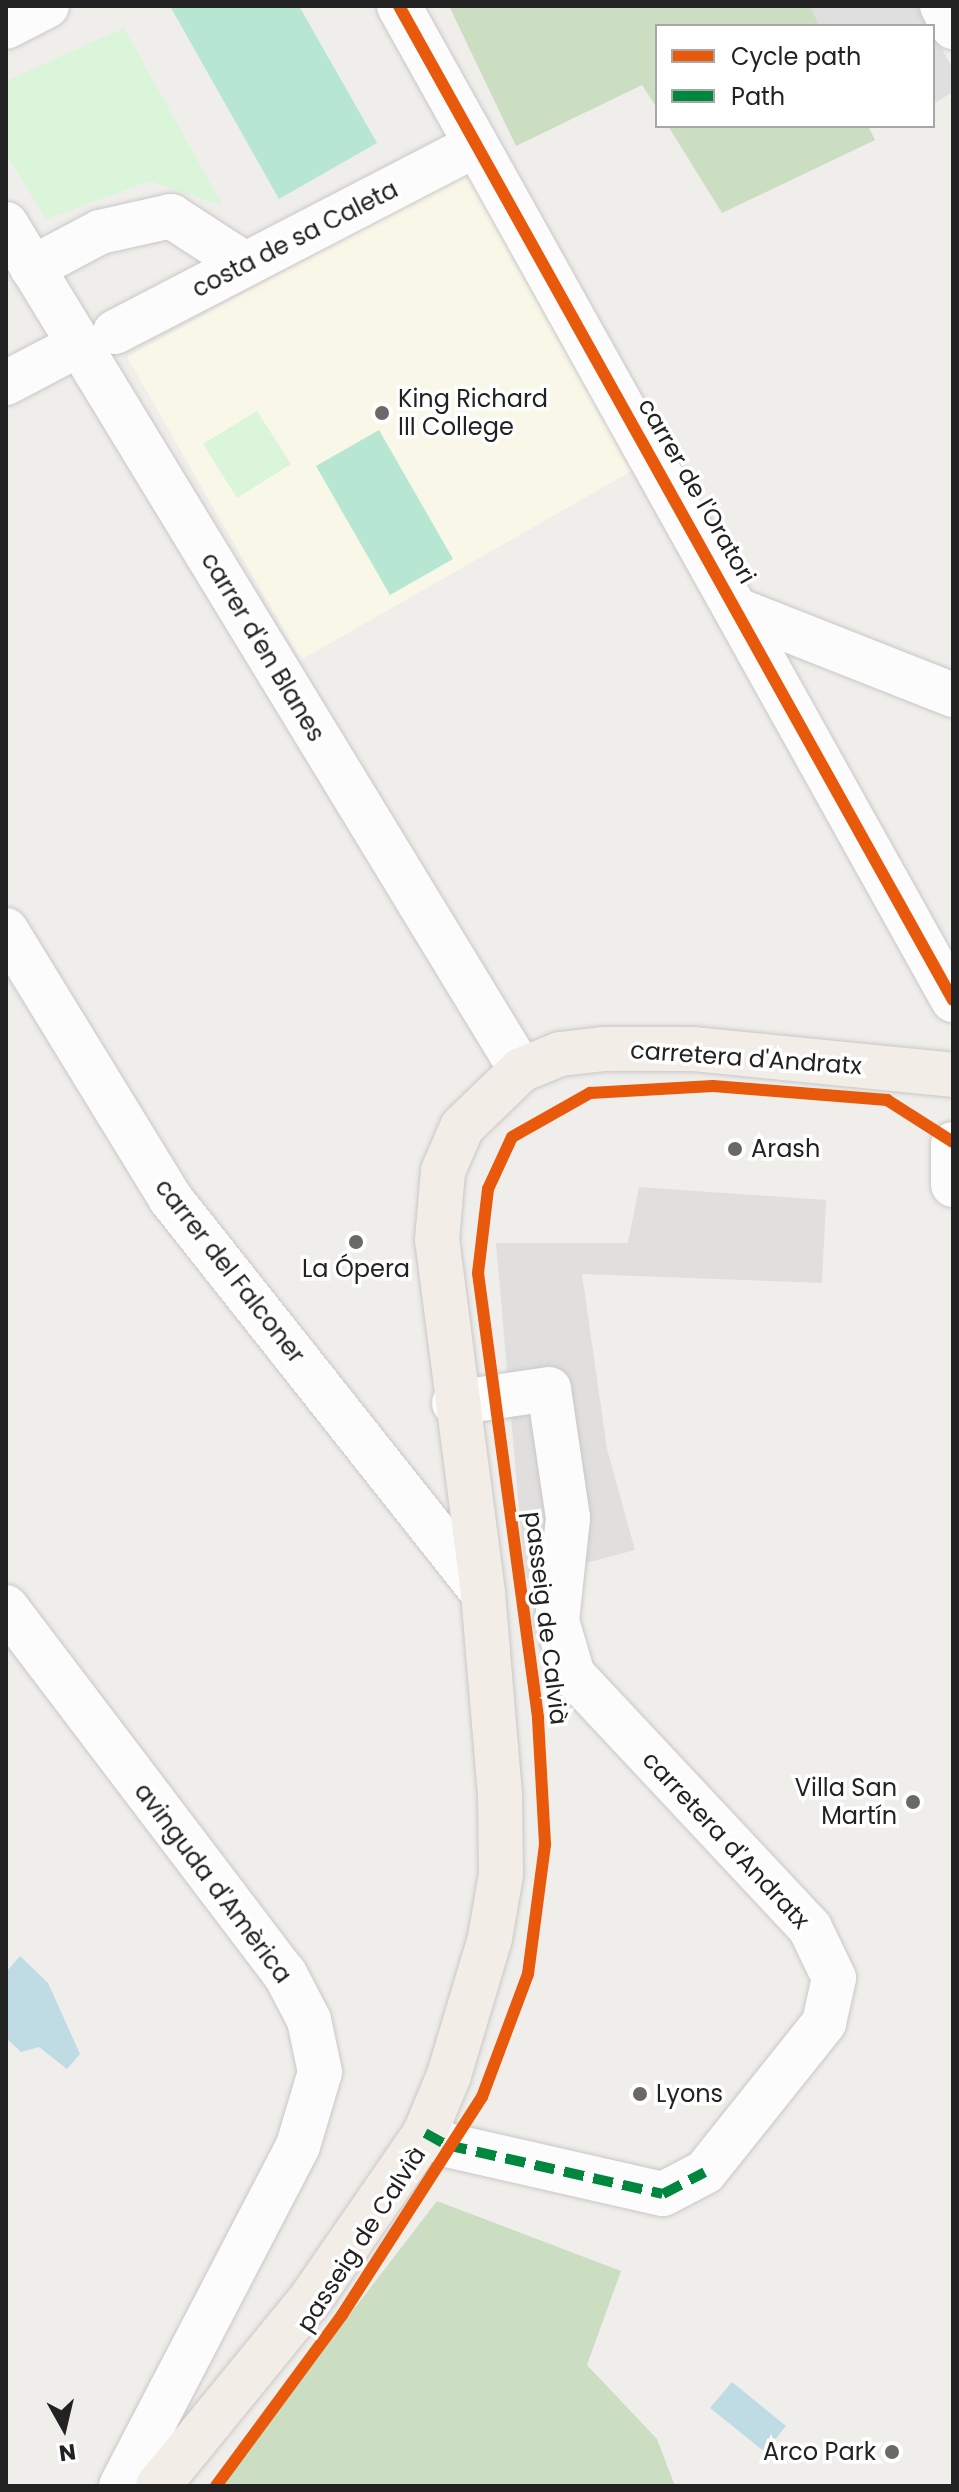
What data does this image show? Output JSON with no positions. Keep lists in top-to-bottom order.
{
  "streets": {
    "main road": ["carretera d'Andratx"],
    "street": [
      "costa de sa Caleta",
      "carrer de l'Oratori",
      "carrer d'en Blanes",
      "carrer del Falconer",
      "avinguda d'Amèrica"
    ],
    "cycle path": ["passeig de Calvià"]
  },
  "crossings": [
    ["costa de sa Caleta", "carrer de l'Oratori"],
    ["carrer d'en Blanes", "carretera d'Andratx"],
    ["carretera d'Andratx", "carrer del Falconer"]
  ],
  "places": [
    "King Richard III College",
    "Arash",
    "La Ópera",
    "Villa San Martín",
    "Lyons",
    "Arco Park"
  ],
  "legend": ["Cycle path", "Path"],
  "north": "bottom"
}
